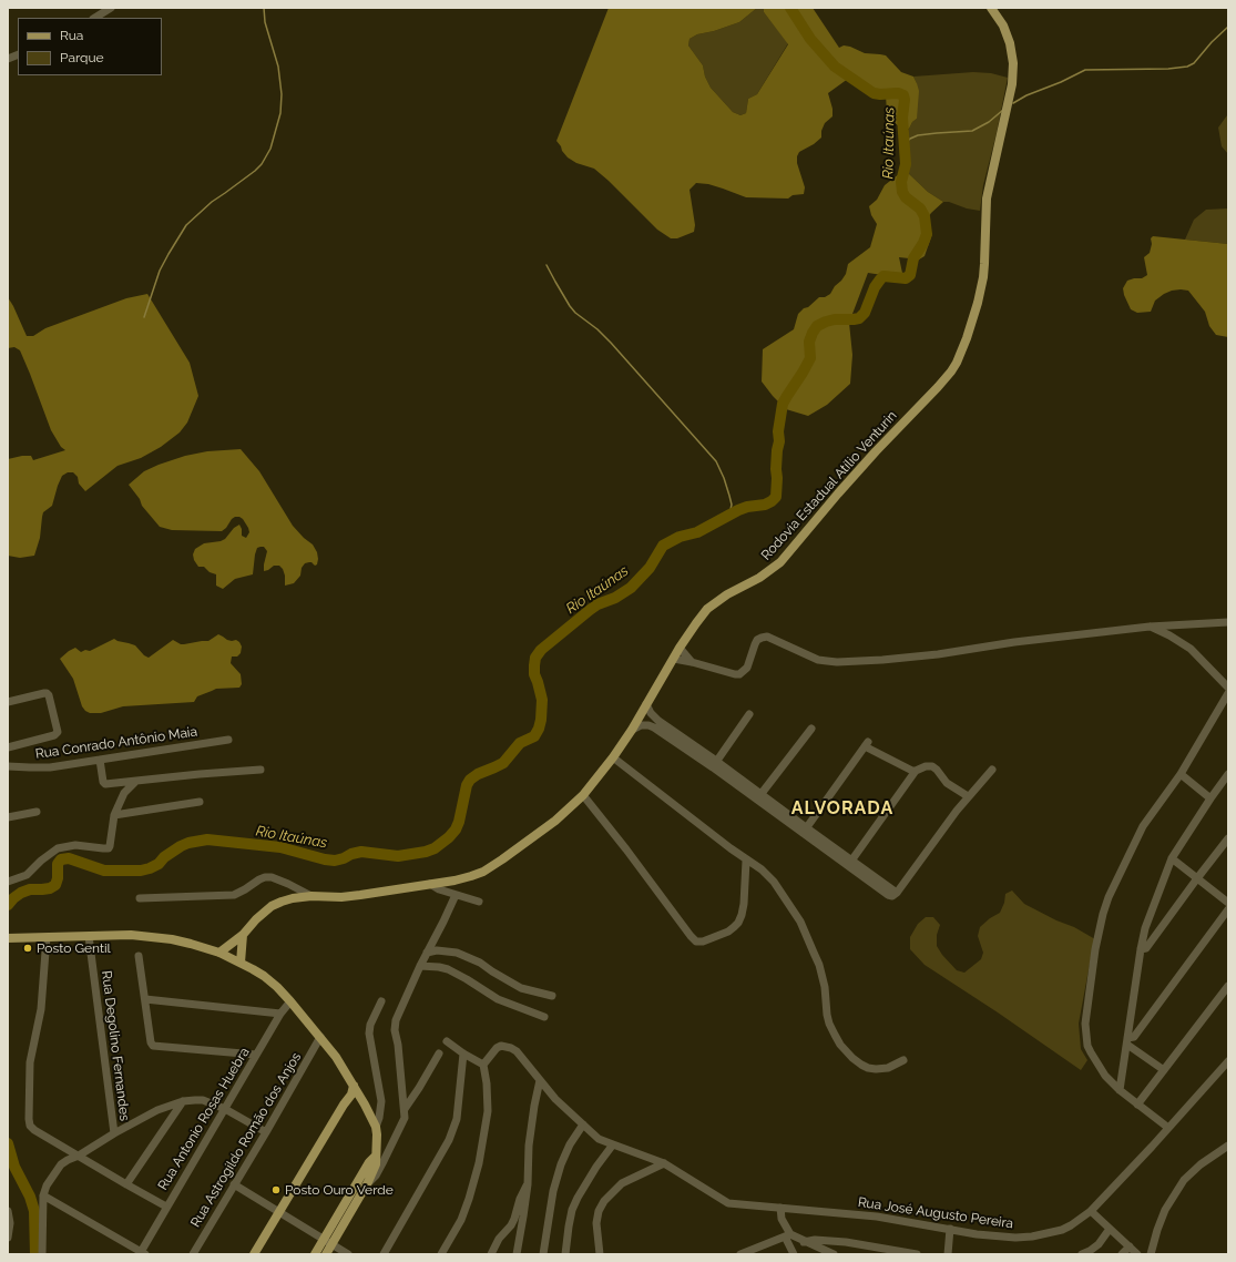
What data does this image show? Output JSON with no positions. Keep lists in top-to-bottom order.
{
  "streets": {
    "main road": ["Rodovia Estadual Atílio Venturin"],
    "street": [
      "Rua Conrado Antônio Maia",
      "Rua Degolino Fernandes",
      "Rua Antonio Rosas Huebra",
      "Rua Astrogildo Romão dos Anjos",
      "Rua José Augusto Pereira"
    ]
  },
  "districts": ["ALVORADA"],
  "water": ["Rio Itaúnas"],
  "places": ["Posto Gentil", "Posto Ouro Verde"],
  "legend": ["Rua", "Parque"]
}
